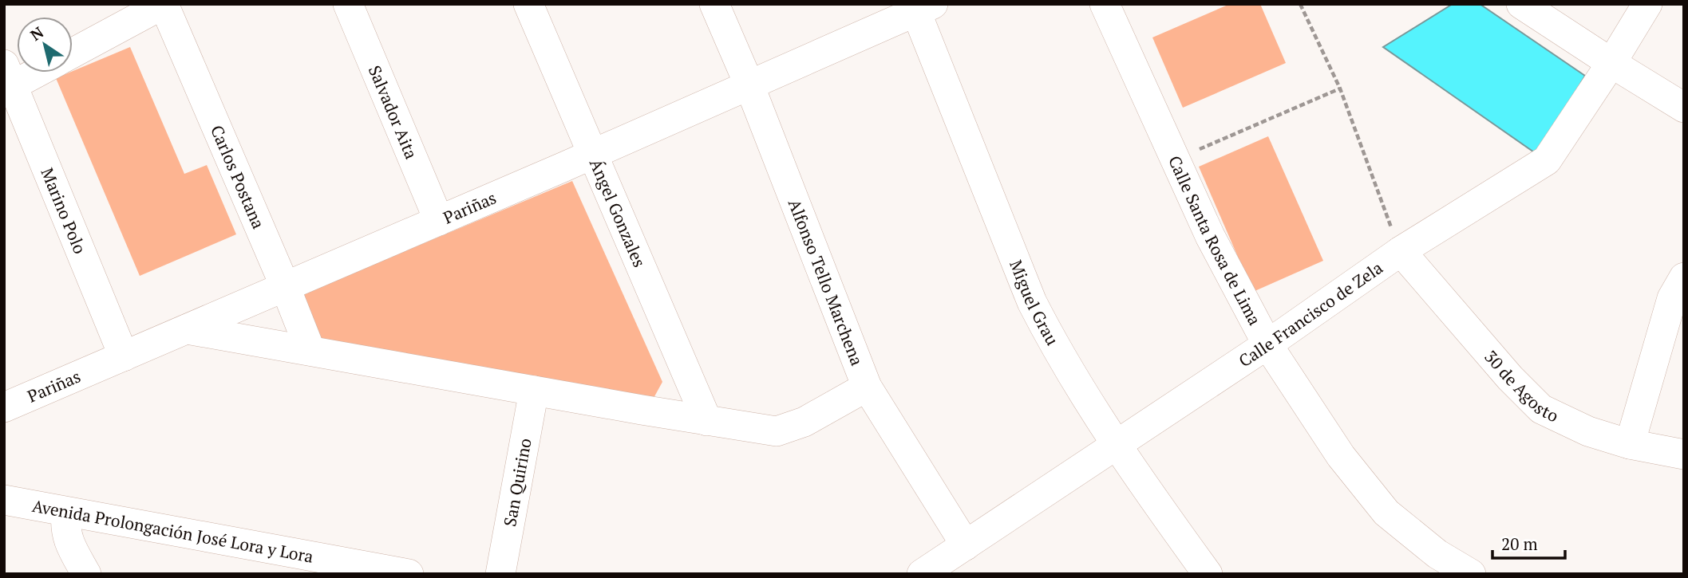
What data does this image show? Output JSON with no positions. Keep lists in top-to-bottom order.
{
  "streets": {
    "street": [
      "Salvador Aita",
      "Carlos Postana",
      "Pariñas",
      "Marino Polo",
      "Ángel Gonzales",
      "Calle Santa Rosa de Lima",
      "Alfonso Tello Marchena",
      "Miguel Grau",
      "Calle Francisco de Zela",
      "30 de Agosto",
      "San Quirino",
      "Avenida Prolongación José Lora y Lora"
    ]
  },
  "crossings": [
    ["Salvador Aita", "Pariñas"],
    ["Carlos Postana", "Pariñas"],
    ["Pariñas", "Marino Polo"],
    ["Pariñas", "Ángel Gonzales"],
    ["Pariñas", "Alfonso Tello Marchena"],
    ["Pariñas", "Miguel Grau"],
    ["Calle Santa Rosa de Lima", "Calle Francisco de Zela"],
    ["Alfonso Tello Marchena", "Calle Francisco de Zela"],
    ["Miguel Grau", "Calle Francisco de Zela"],
    ["Calle Francisco de Zela", "30 de Agosto"]
  ],
  "scale_bar": "20 m",
  "north": "top left"
}
